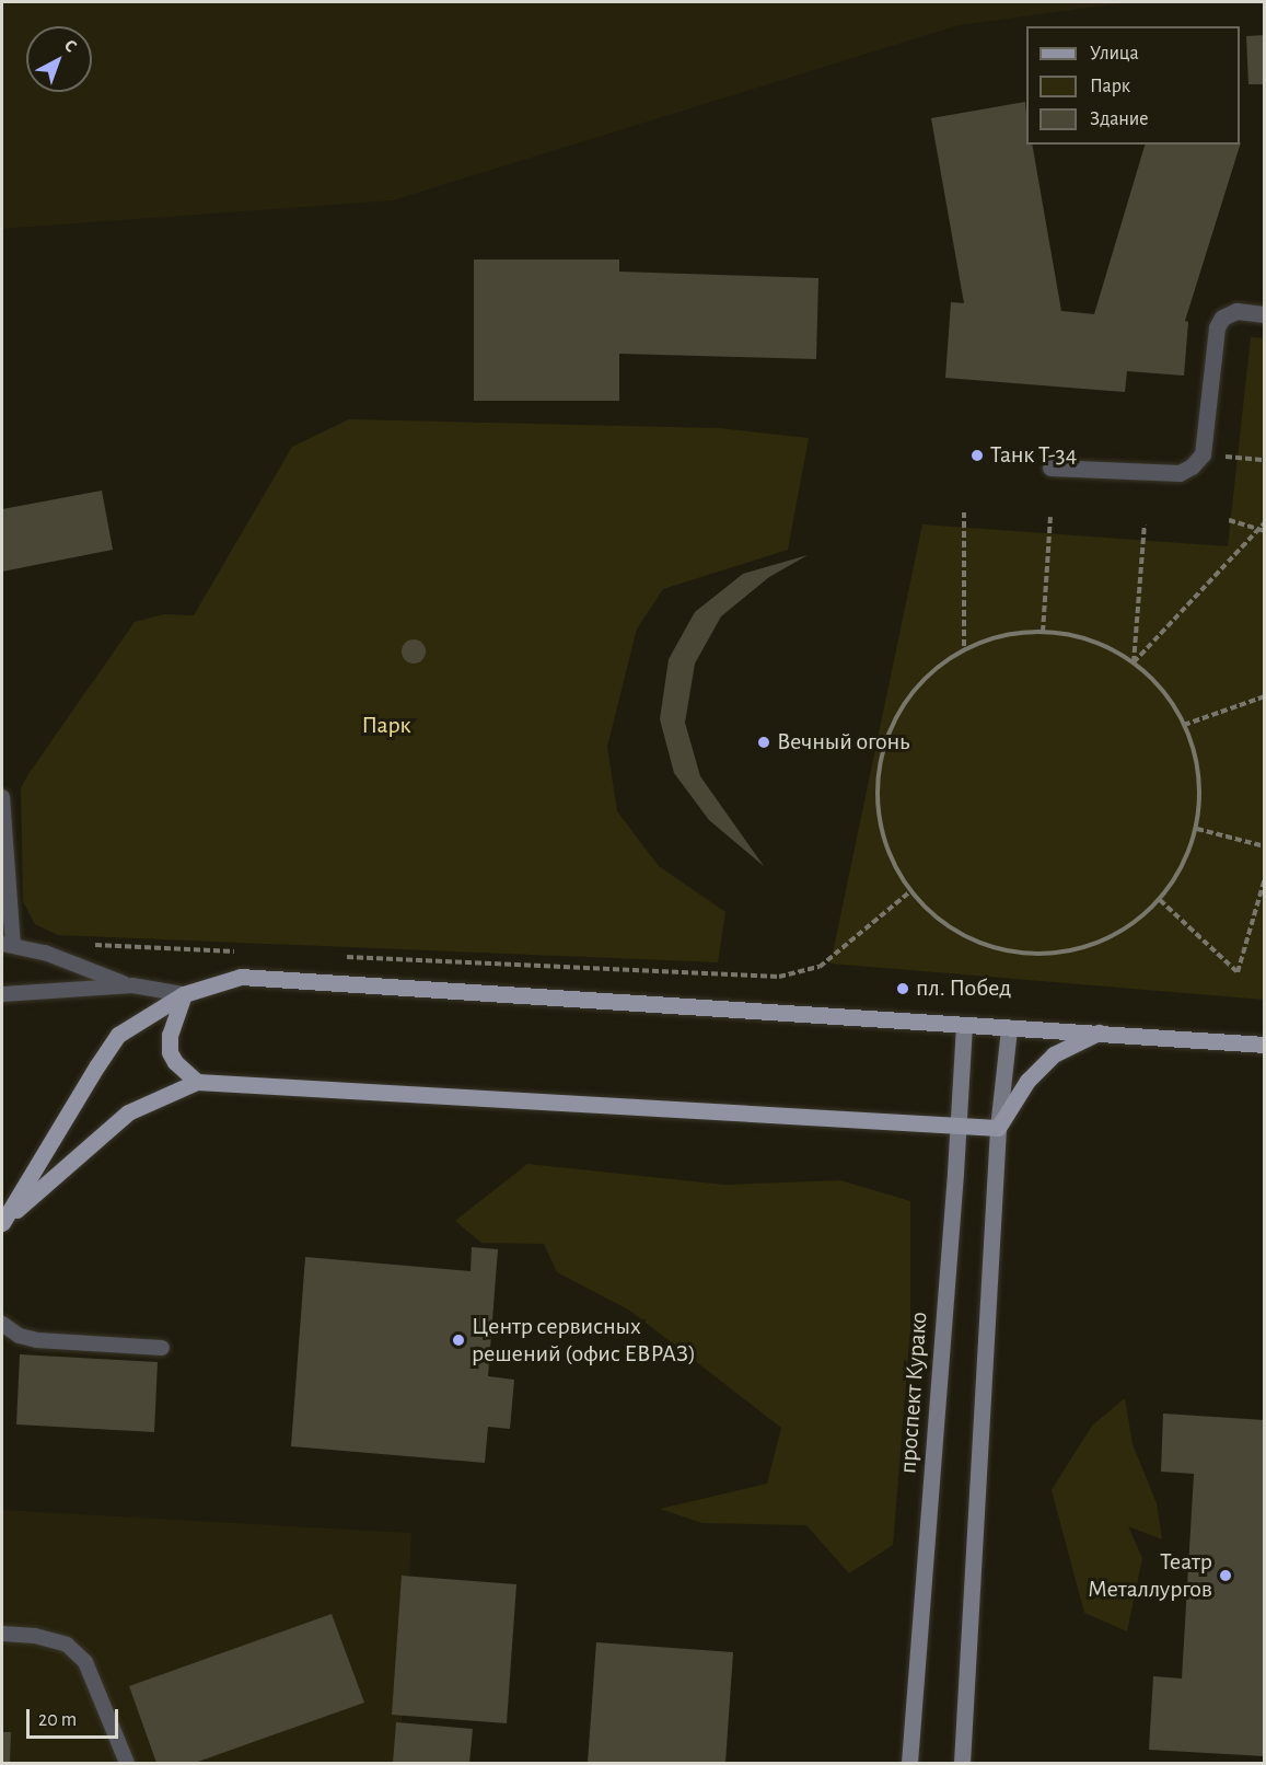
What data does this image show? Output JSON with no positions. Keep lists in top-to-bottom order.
{
  "streets": {
    "main road": ["проспект Курако"]
  },
  "parks": ["Парк"],
  "places": [
    "Танк Т-34",
    "Вечный огонь",
    "пл. Побед",
    "Центр сервисных решений (офис ЕВРАЗ)",
    "Театр Металлургов"
  ],
  "legend": ["Улица", "Парк", "Здание"],
  "scale_bar": "20 m",
  "north": "top right"
}
